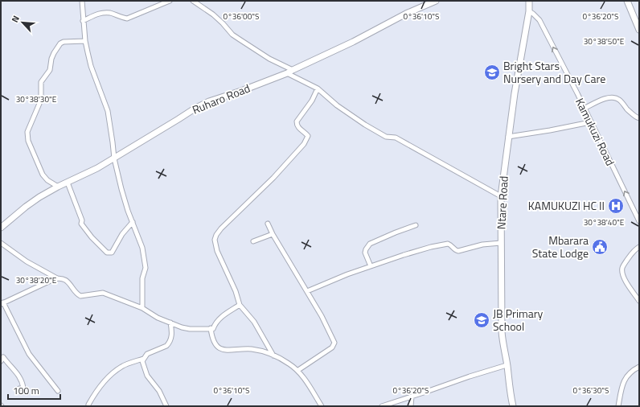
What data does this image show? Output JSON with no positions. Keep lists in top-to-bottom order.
{
  "streets": {
    "street": ["Ruharo Road", "Kamukuzi Road", "Ntare Road"]
  },
  "crossings": [
    ["Kamukuzi Road", "Ntare Road"]
  ],
  "one_way": ["Kamukuzi Road"],
  "places": {
    "school or university": ["Bright Stars Nursery and Day Care", "JB Primary School"],
    "hospital": ["KAMUKUZI HC II"],
    "public building": ["Mbarara State Lodge"]
  },
  "scale_bar": "100 m",
  "north": "top left",
  "coordinates": [
    "0°36'00\"S",
    "0°36'10\"S",
    "0°36'20\"S",
    "30°38'50\"E",
    "30°38'30\"E",
    "30°38'40\"E",
    "30°38'20\"E",
    "0°36'30\"S"
  ]
}
